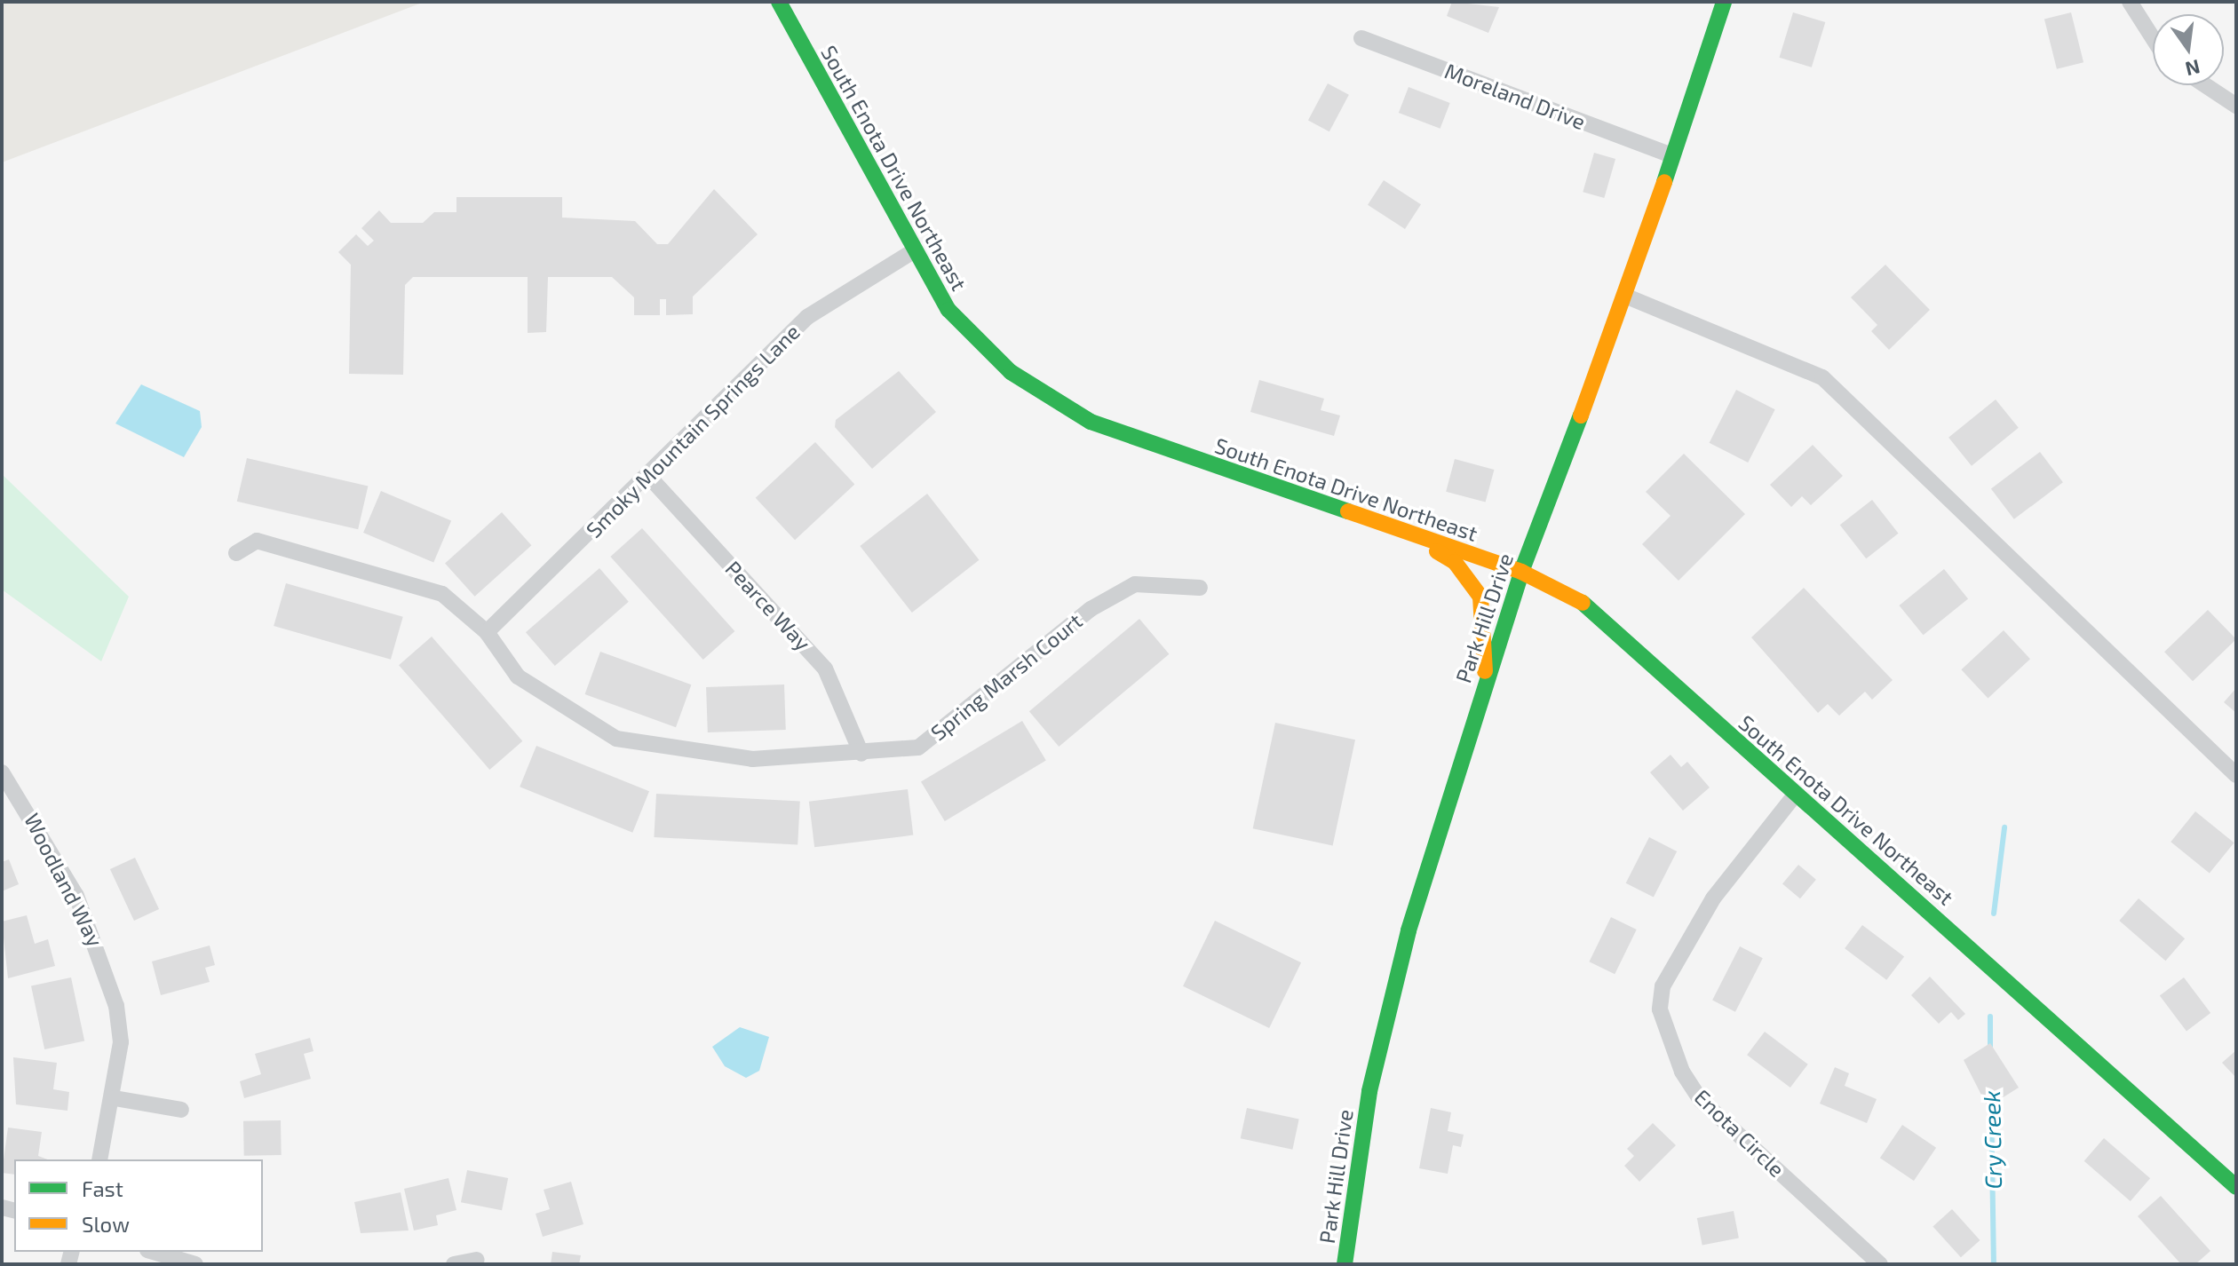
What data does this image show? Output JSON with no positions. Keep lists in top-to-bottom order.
{
  "streets": {
    "main road": ["South Enota Drive Northeast", "Park Hill Drive"],
    "street": [
      "Moreland Drive",
      "Smoky Mountain Springs Lane",
      "Pearce Way",
      "Spring Marsh Court",
      "Woodland Way",
      "Enota Circle"
    ]
  },
  "crossings": [
    ["Moreland Drive", "Park Hill Drive"],
    ["South Enota Drive Northeast", "Smoky Mountain Springs Lane"],
    ["South Enota Drive Northeast", "Park Hill Drive"],
    ["South Enota Drive Northeast", "Enota Circle"],
    ["Smoky Mountain Springs Lane", "Pearce Way"],
    ["Smoky Mountain Springs Lane", "Spring Marsh Court"],
    ["Pearce Way", "Spring Marsh Court"]
  ],
  "water": ["Cry Creek"],
  "legend": ["Fast", "Slow"],
  "north": "bottom"
}
